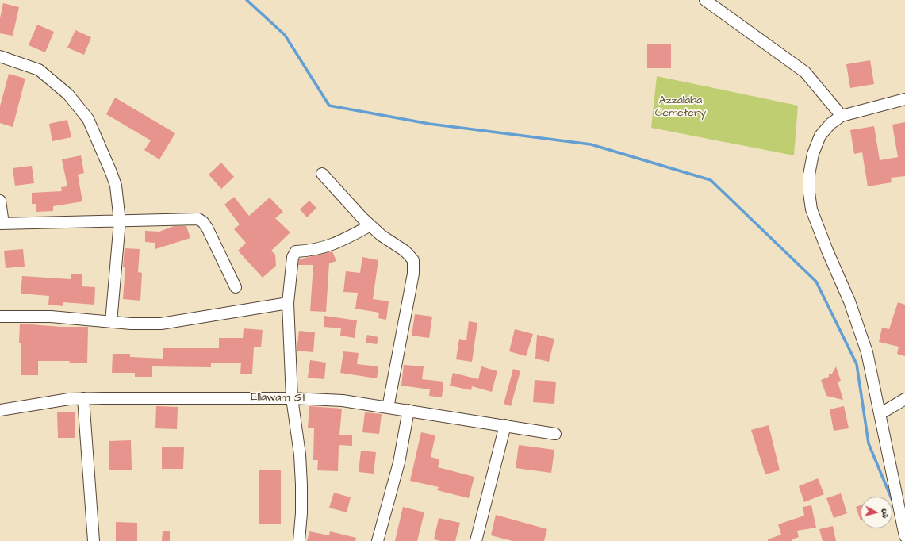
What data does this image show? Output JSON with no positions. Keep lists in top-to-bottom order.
{
  "streets": {
    "street": ["Ellawam St"]
  },
  "parks": ["Azzalaba Cemetery"],
  "north": "right"
}
